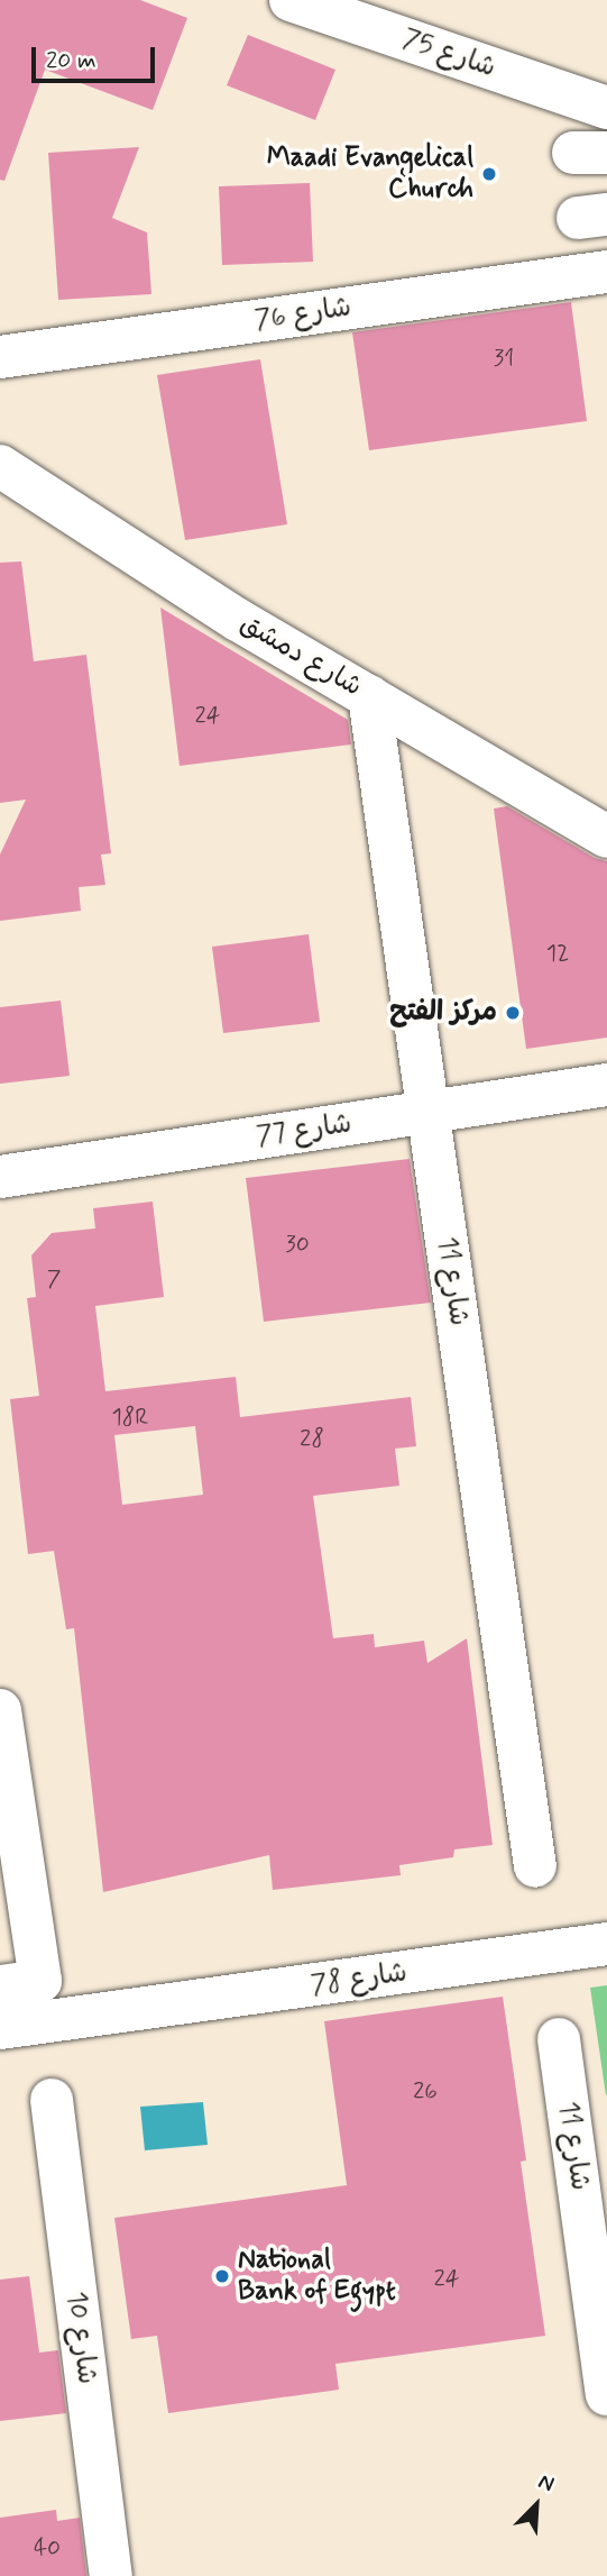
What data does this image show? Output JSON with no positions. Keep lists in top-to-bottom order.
{
  "streets": {
    "street": [
      "شارع 75",
      "شارع 76",
      "شارع دمشق",
      "شارع 77",
      "شارع 11",
      "شارع 78",
      "شارع 10"
    ]
  },
  "crossings": [
    ["شارع دمشق", "شارع 11"],
    ["شارع 77", "شارع 11"]
  ],
  "places": ["Maadi Evangelical Church", "مركز الفتح", "National Bank of Egypt"],
  "house_numbers": [
    "31",
    "24",
    "12",
    "30",
    "7",
    "18R",
    "28",
    "26",
    "24",
    "40"
  ],
  "scale_bar": "20 m",
  "north": "top right"
}
